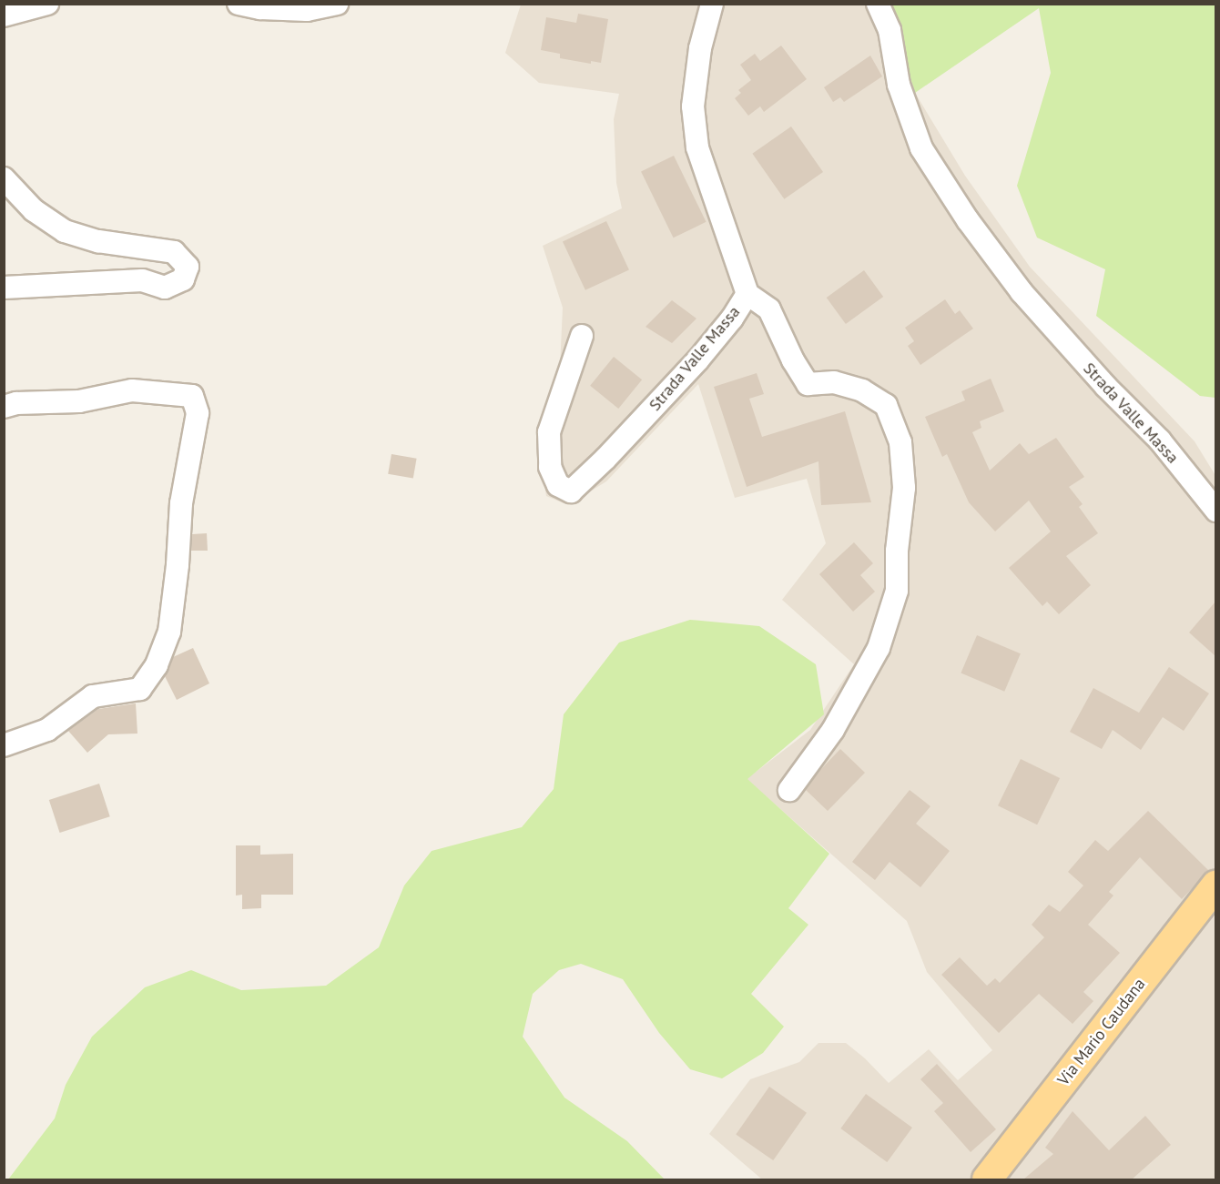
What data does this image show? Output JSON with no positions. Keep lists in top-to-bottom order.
{
  "streets": {
    "main road": ["Via Mario Caudana"],
    "street": ["Strada Valle Massa"]
  }
}
